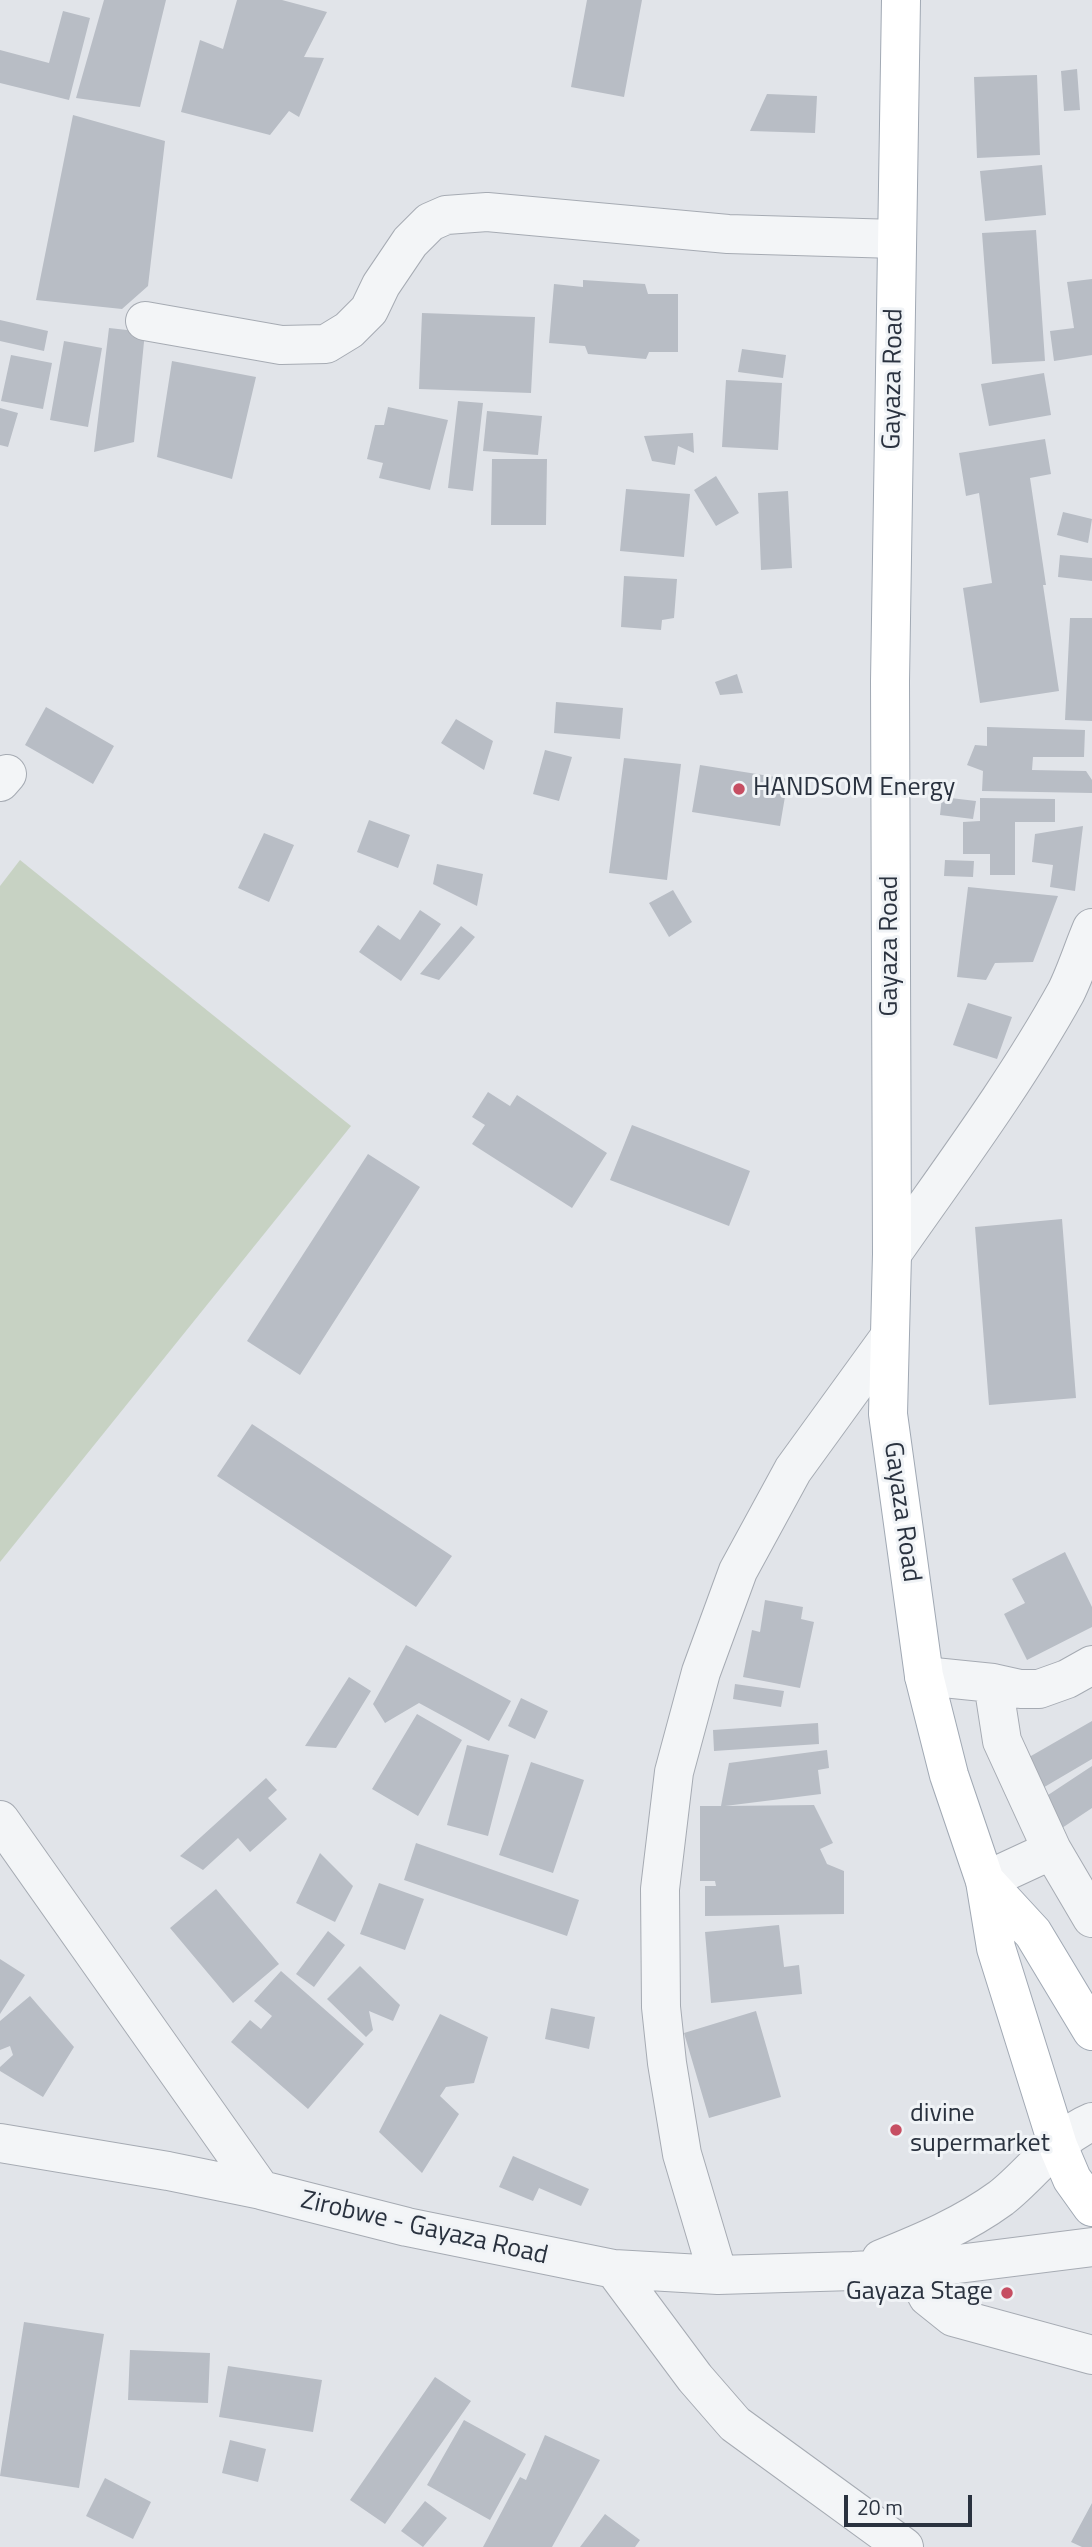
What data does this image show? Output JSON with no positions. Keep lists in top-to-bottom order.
{
  "streets": {
    "main road": ["Gayaza Road"],
    "street": ["Zirobwe - Gayaza Road"]
  },
  "crossings": [
    ["Gayaza Road", "Zirobwe - Gayaza Road"]
  ],
  "places": ["HANDSOM Energy", "divine supermarket", "Gayaza Stage"],
  "scale_bar": "20 m"
}
